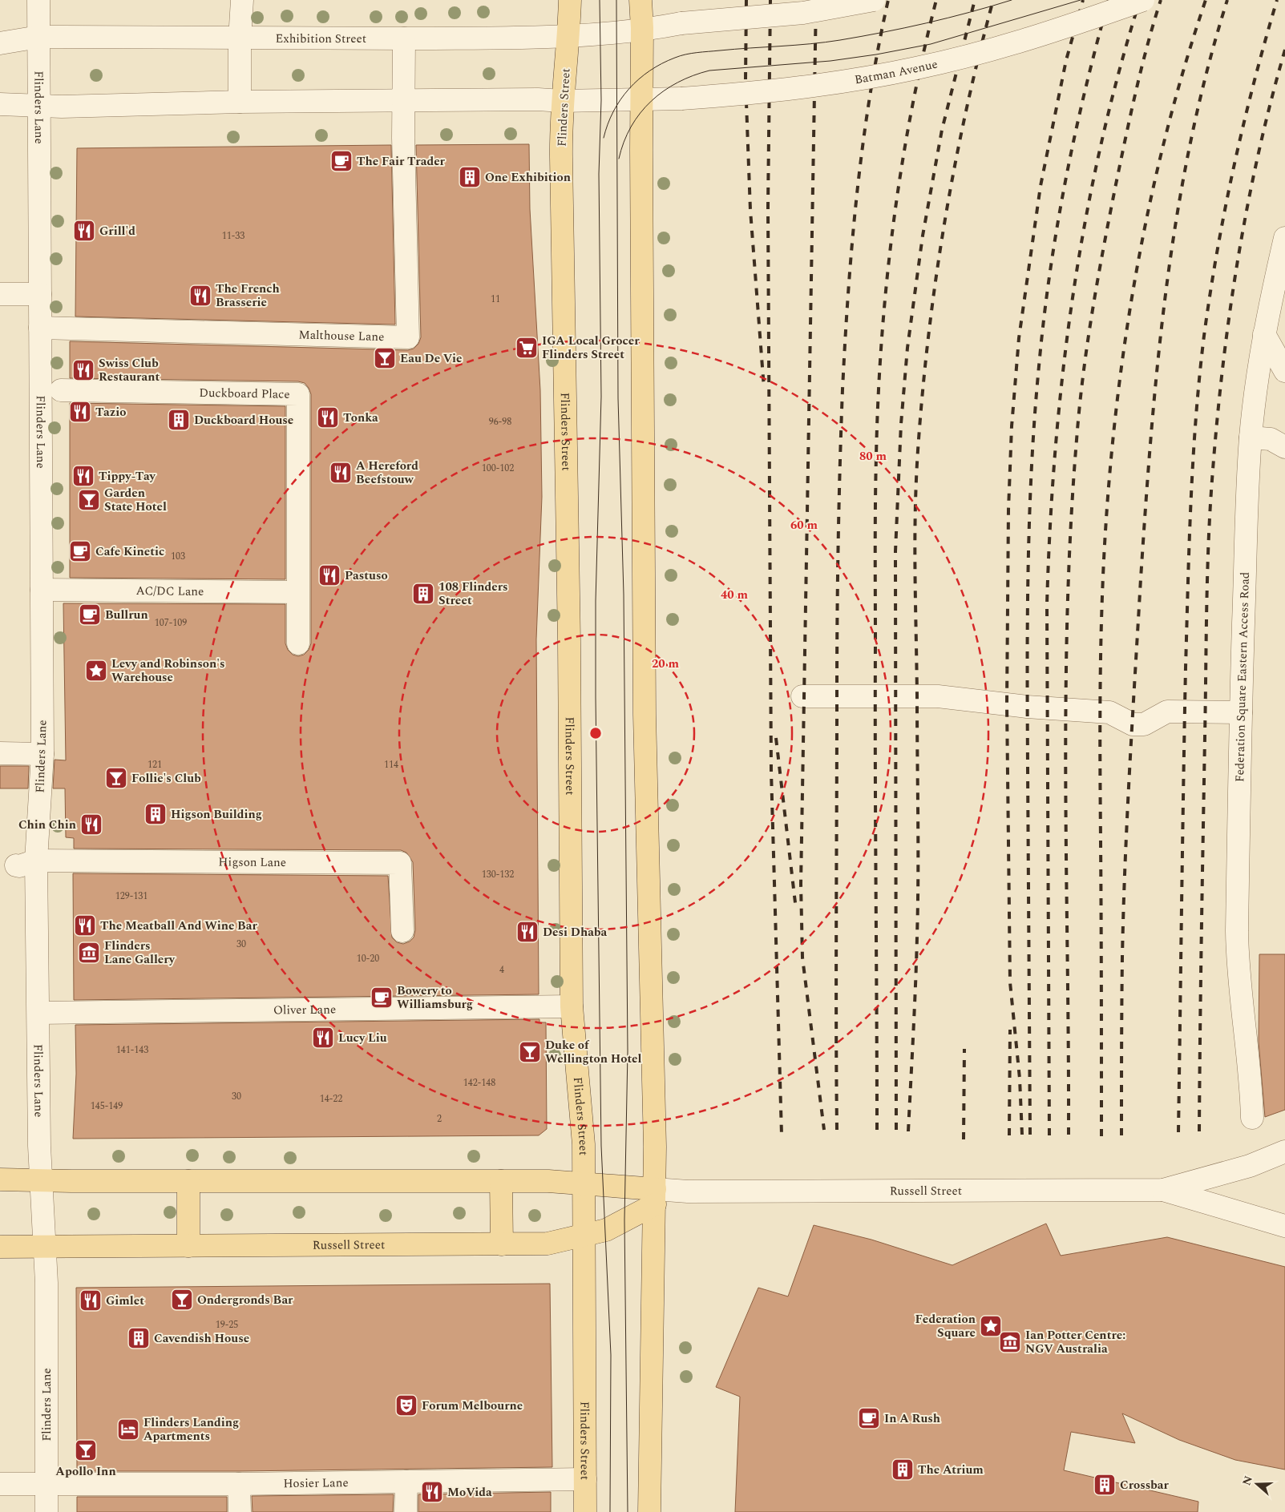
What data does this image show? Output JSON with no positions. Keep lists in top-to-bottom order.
{
  "streets": {
    "main road": ["Flinders Street", "Russell Street"],
    "street": [
      "Exhibition Street",
      "Batman Avenue",
      "Flinders Lane",
      "Malthouse Lane",
      "Duckboard Place",
      "AC/DC Lane",
      "Federation Square Eastern Access Road",
      "Higson Lane",
      "Oliver Lane",
      "Hosier Lane"
    ]
  },
  "crossings": [
    ["Exhibition Street", "Flinders Lane"],
    ["Exhibition Street", "Flinders Street"],
    ["Flinders Lane", "Malthouse Lane"],
    ["Flinders Lane", "AC/DC Lane"],
    ["Flinders Lane", "Higson Lane"],
    ["Flinders Lane", "Oliver Lane"],
    ["Flinders Lane", "Russell Street"],
    ["Flinders Lane", "Hosier Lane"],
    ["Flinders Street", "Oliver Lane"],
    ["Flinders Street", "Russell Street"],
    ["Flinders Street", "Hosier Lane"],
    ["Duckboard Place", "AC/DC Lane"]
  ],
  "places": {
    "cafe": [
      "The Fair Trader",
      "Cafe Kinetic",
      "Bullrun",
      "Bowery to Williamsburg",
      "In A Rush"
    ],
    "building": [
      "One Exhibition",
      "Duckboard House",
      "108 Flinders Street",
      "Higson Building",
      "Cavendish House",
      "The Atrium",
      "Crossbar"
    ],
    "restaurant": [
      "Grill'd",
      "The French Brasserie",
      "Swiss Club Restaurant",
      "Tazio",
      "Tonka",
      "A Hereford Beefstouw",
      "Tippy-Tay",
      "Pastuso",
      "Chin Chin",
      "The Meatball And Wine Bar",
      "Desi Dhaba",
      "Lucy Liu",
      "Gimlet",
      "MoVida"
    ],
    "supermarket": ["IGA Local Grocer Flinders Street"],
    "bar": [
      "Eau De Vie",
      "Garden State Hotel",
      "Follie's Club",
      "Duke of Wellington Hotel",
      "Ondergronds Bar",
      "Apollo Inn"
    ],
    "place": ["Levy and Robinson's Warehouse", "Federation Square"],
    "museum": ["Flinders Lane Gallery", "Ian Potter Centre: NGV Australia"],
    "theatre": ["Forum Melbourne"],
    "hotel": ["Flinders Landing Apartments"]
  },
  "house_numbers": [
    "11-33",
    "11",
    "96-98",
    "100-102",
    "103",
    "107-109",
    "121",
    "114",
    "130-132",
    "129-131",
    "30",
    "10-20",
    "4",
    "141-143",
    "142-148",
    "30",
    "14-22",
    "145-149",
    "2",
    "19-25"
  ],
  "north": "left",
  "rings": [
    "80 m",
    "60 m",
    "40 m",
    "20 m"
  ]
}
